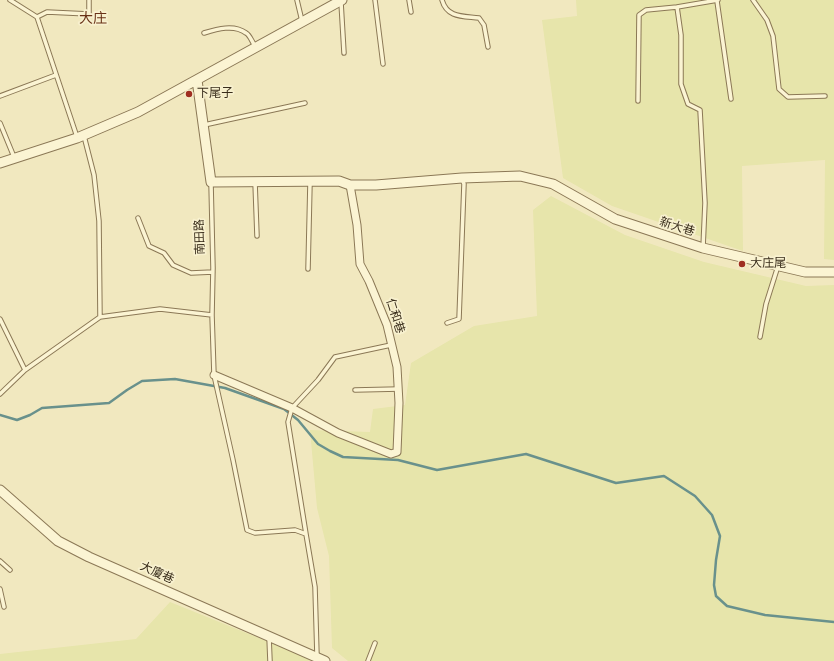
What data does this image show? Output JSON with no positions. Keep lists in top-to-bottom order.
{
  "streets": {
    "street": [
      "新大巷",
      "南田路",
      "仁和巷",
      "大廈巷"
    ]
  },
  "crossings": [
    ["南田路", "大廈巷"],
    ["仁和巷", "大廈巷"]
  ],
  "districts": ["大庄"],
  "places": ["下尾子", "大庄尾"]
}
